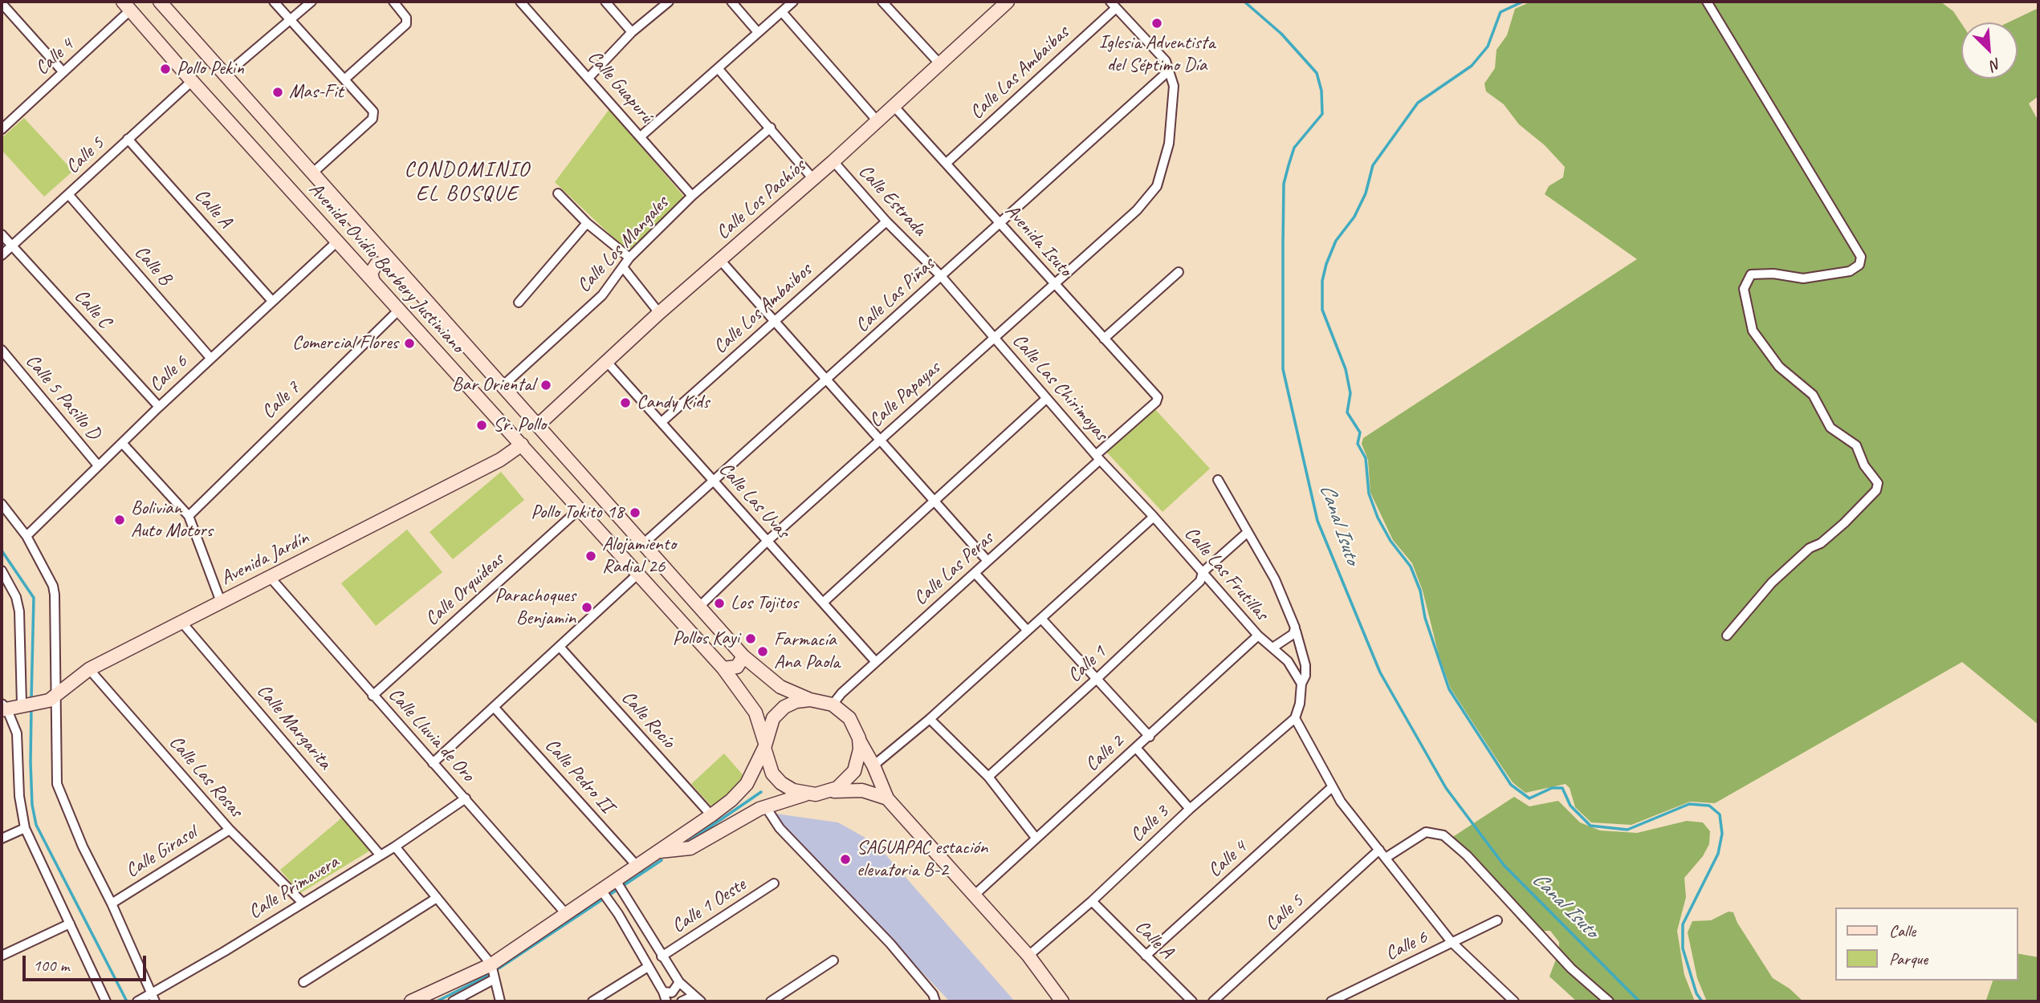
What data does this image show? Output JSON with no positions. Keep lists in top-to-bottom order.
{
  "streets": {
    "main road": ["Calle Los Pachíos", "Avenida Ovidio Barbery Justiniano", "Avenida Jardín"],
    "street": [
      "Calle 4",
      "Calle Las Ambaibas",
      "Calle Guapurú",
      "Calle 5",
      "Calle Estrada",
      "Calle A",
      "Avenida Isuto",
      "Calle Los Mangales",
      "Calle B",
      "Calle Las Piñas",
      "Calle C",
      "Calle Los Ambaibos",
      "Calle 6",
      "Calle Las Chirimoyas",
      "Calle Papayas",
      "Calle 5 Pasillo D",
      "Calle 7",
      "Calle Las Uvas",
      "Calle Las Peras",
      "Calle Las Frutillas",
      "Calle Orquídeas",
      "Calle 1",
      "Calle Rocío",
      "Calle Margarita",
      "Calle Lluvia de Oro",
      "Calle 2",
      "Calle Pedro II",
      "Calle Las Rosas",
      "Calle 3",
      "Calle Girasol",
      "Calle Primavera",
      "Calle 1 Oeste"
    ]
  },
  "crossings": [
    ["Calle 4", "Calle A"],
    ["Calle 4", "Avenida Ovidio Barbery Justiniano"],
    ["Calle Las Ambaibas", "Avenida Isuto"],
    ["Calle Guapurú", "Calle Los Mangales"],
    ["Calle 5", "Calle A"],
    ["Calle 5", "Calle B"],
    ["Calle 5", "Avenida Ovidio Barbery Justiniano"],
    ["Calle 5", "Calle C"],
    ["Calle Los Pachíos", "Calle Estrada"],
    ["Calle Los Pachíos", "Avenida Isuto"],
    ["Calle Los Pachíos", "Avenida Ovidio Barbery Justiniano"],
    ["Calle Los Pachíos", "Calle Las Uvas"],
    ["Calle Estrada", "Calle Las Piñas"],
    ["Calle Estrada", "Calle Los Ambaibos"],
    ["Calle Estrada", "Calle Las Chirimoyas"],
    ["Calle Estrada", "Calle Papayas"],
    ["Calle A", "Calle 6"],
    ["Calle A", "Calle 3"],
    ["Avenida Isuto", "Calle Las Piñas"],
    ["Avenida Isuto", "Calle Papayas"],
    ["Avenida Isuto", "Calle Las Peras"],
    ["Calle Los Mangales", "Avenida Ovidio Barbery Justiniano"],
    ["Calle B", "Calle 6"],
    ["Avenida Ovidio Barbery Justiniano", "Calle Las Piñas"],
    ["Avenida Ovidio Barbery Justiniano", "Calle 6"],
    ["Avenida Ovidio Barbery Justiniano", "Calle Papayas"],
    ["Avenida Ovidio Barbery Justiniano", "Calle 7"],
    ["Avenida Ovidio Barbery Justiniano", "Avenida Jardín"],
    ["Avenida Ovidio Barbery Justiniano", "Calle Las Peras"],
    ["Avenida Ovidio Barbery Justiniano", "Calle Orquídeas"],
    ["Calle Las Piñas", "Calle Papayas"],
    ["Calle Las Piñas", "Calle Las Uvas"],
    ["Calle C", "Calle 6"],
    ["Calle Los Ambaibos", "Calle Las Uvas"],
    ["Calle 6", "Calle 5 Pasillo D"],
    ["Calle Las Chirimoyas", "Calle Papayas"],
    ["Calle Las Chirimoyas", "Calle Las Peras"],
    ["Calle Las Chirimoyas", "Calle Las Frutillas"],
    ["Calle Papayas", "Calle Las Uvas"],
    ["Calle Las Uvas", "Calle Las Peras"],
    ["Avenida Jardín", "Calle Margarita"],
    ["Avenida Jardín", "Calle Lluvia de Oro"],
    ["Avenida Jardín", "Calle Las Rosas"],
    ["Calle Las Peras", "Calle Las Frutillas"],
    ["Calle Las Frutillas", "Calle 1"],
    ["Calle Las Frutillas", "Calle 2"],
    ["Calle Orquídeas", "Calle Lluvia de Oro"],
    ["Calle Margarita", "Calle Primavera"],
    ["Calle Lluvia de Oro", "Calle Primavera"],
    ["Calle Las Rosas", "Calle Girasol"],
    ["Calle Las Rosas", "Calle Primavera"]
  ],
  "districts": ["CONDOMINIO EL BOSQUE"],
  "water": ["Canal Isuto"],
  "places": [
    "Iglesia Adventista del Séptimo Día",
    "Pollo Pekin",
    "Mas-Fit",
    "Comercial Flores",
    "Bar Oriental",
    "Candy Kids",
    "Sr. Pollo",
    "Pollo Tokito 18",
    "Bolivian Auto Motors",
    "Alojamiento Radial 26",
    "Los Tojitos",
    "Parachoques Benjamin",
    "Pollos Kayi",
    "Farmacía Ana Paola",
    "SAGUAPAC estación elevatoria B-2"
  ],
  "legend": ["Calle", "Parque"],
  "scale_bar": "100 m",
  "north": "bottom right"
}
